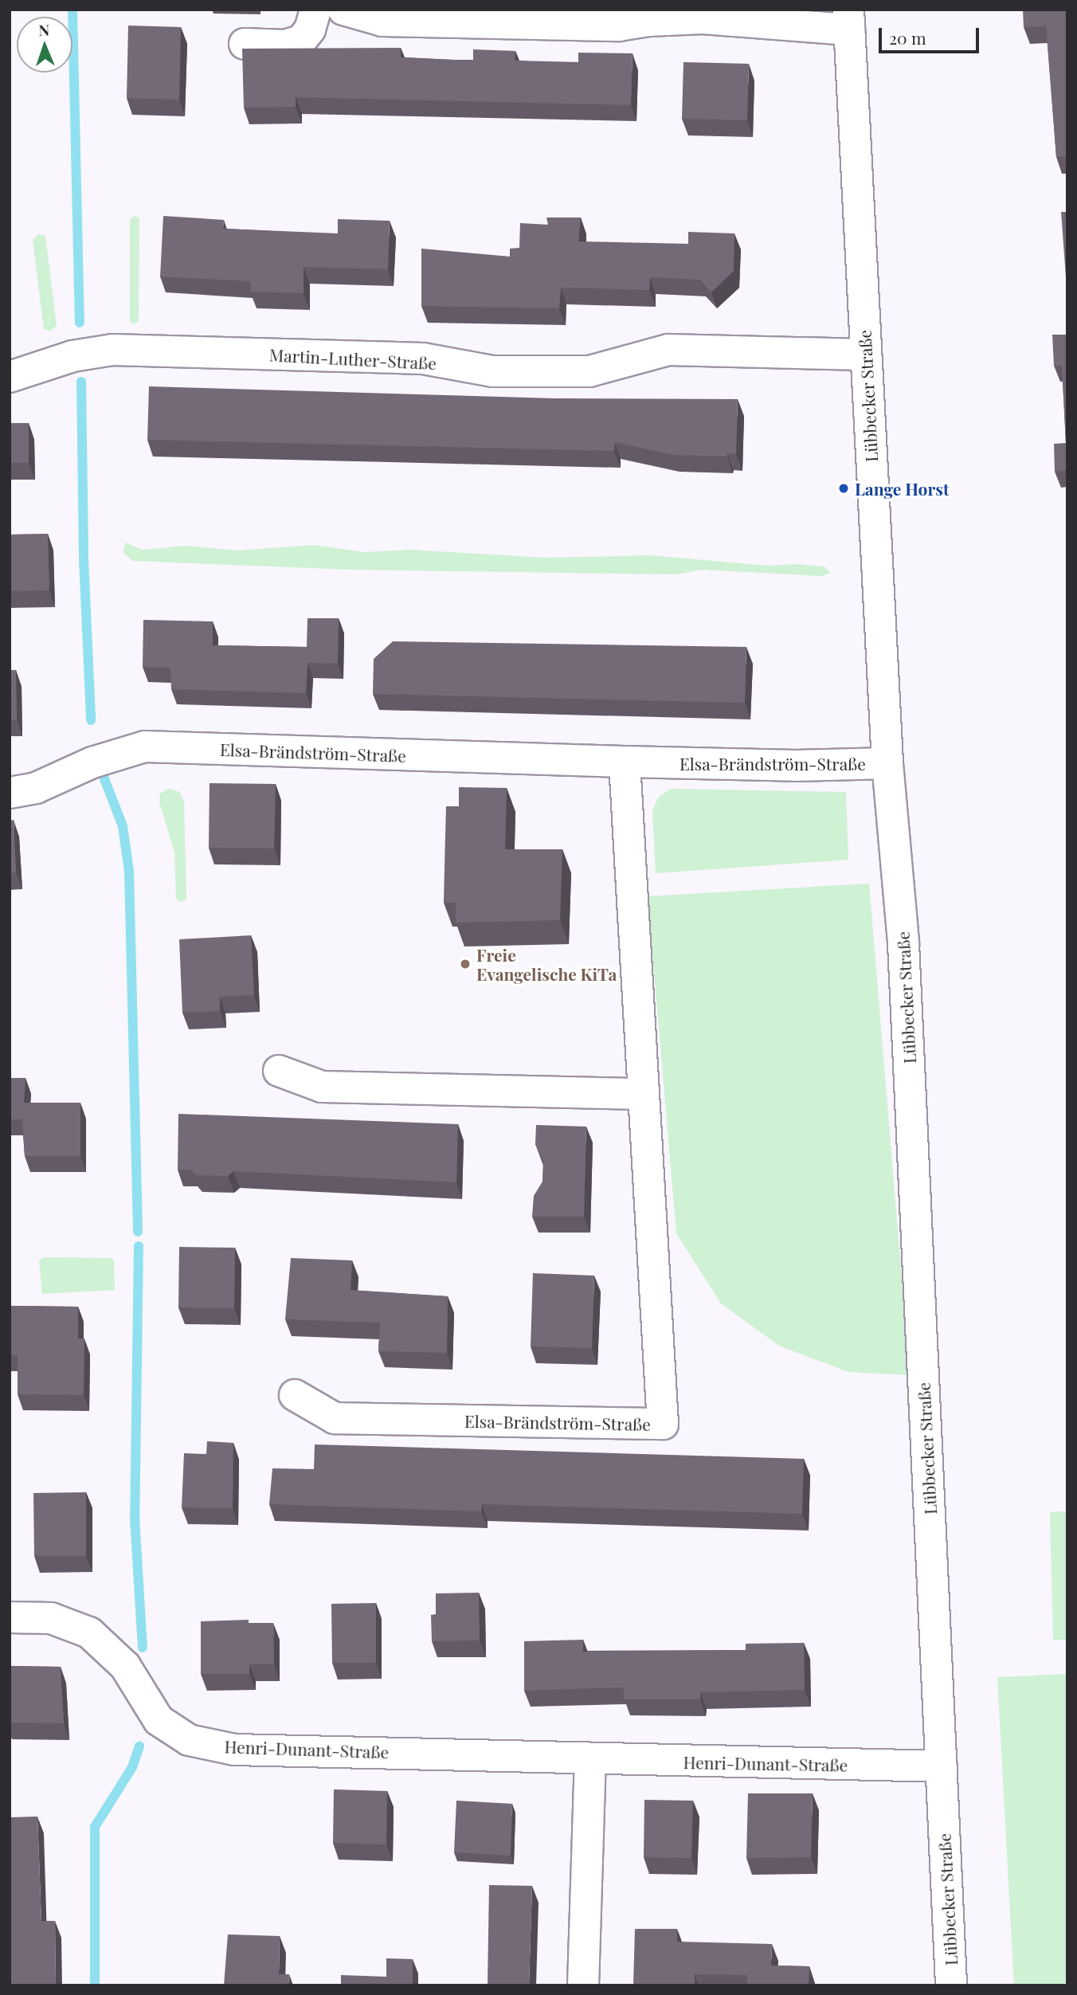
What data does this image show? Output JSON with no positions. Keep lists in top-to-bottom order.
{
  "streets": {
    "street": [
      "Martin-Luther-Straße",
      "Lübbecker Straße",
      "Elsa-Brändström-Straße",
      "Henri-Dunant-Straße"
    ]
  },
  "crossings": [
    ["Martin-Luther-Straße", "Lübbecker Straße"],
    ["Lübbecker Straße", "Elsa-Brändström-Straße"],
    ["Lübbecker Straße", "Henri-Dunant-Straße"]
  ],
  "places": ["Lange Horst", "Freie Evangelische KiTa"],
  "scale_bar": "20 m",
  "north": "top"
}
